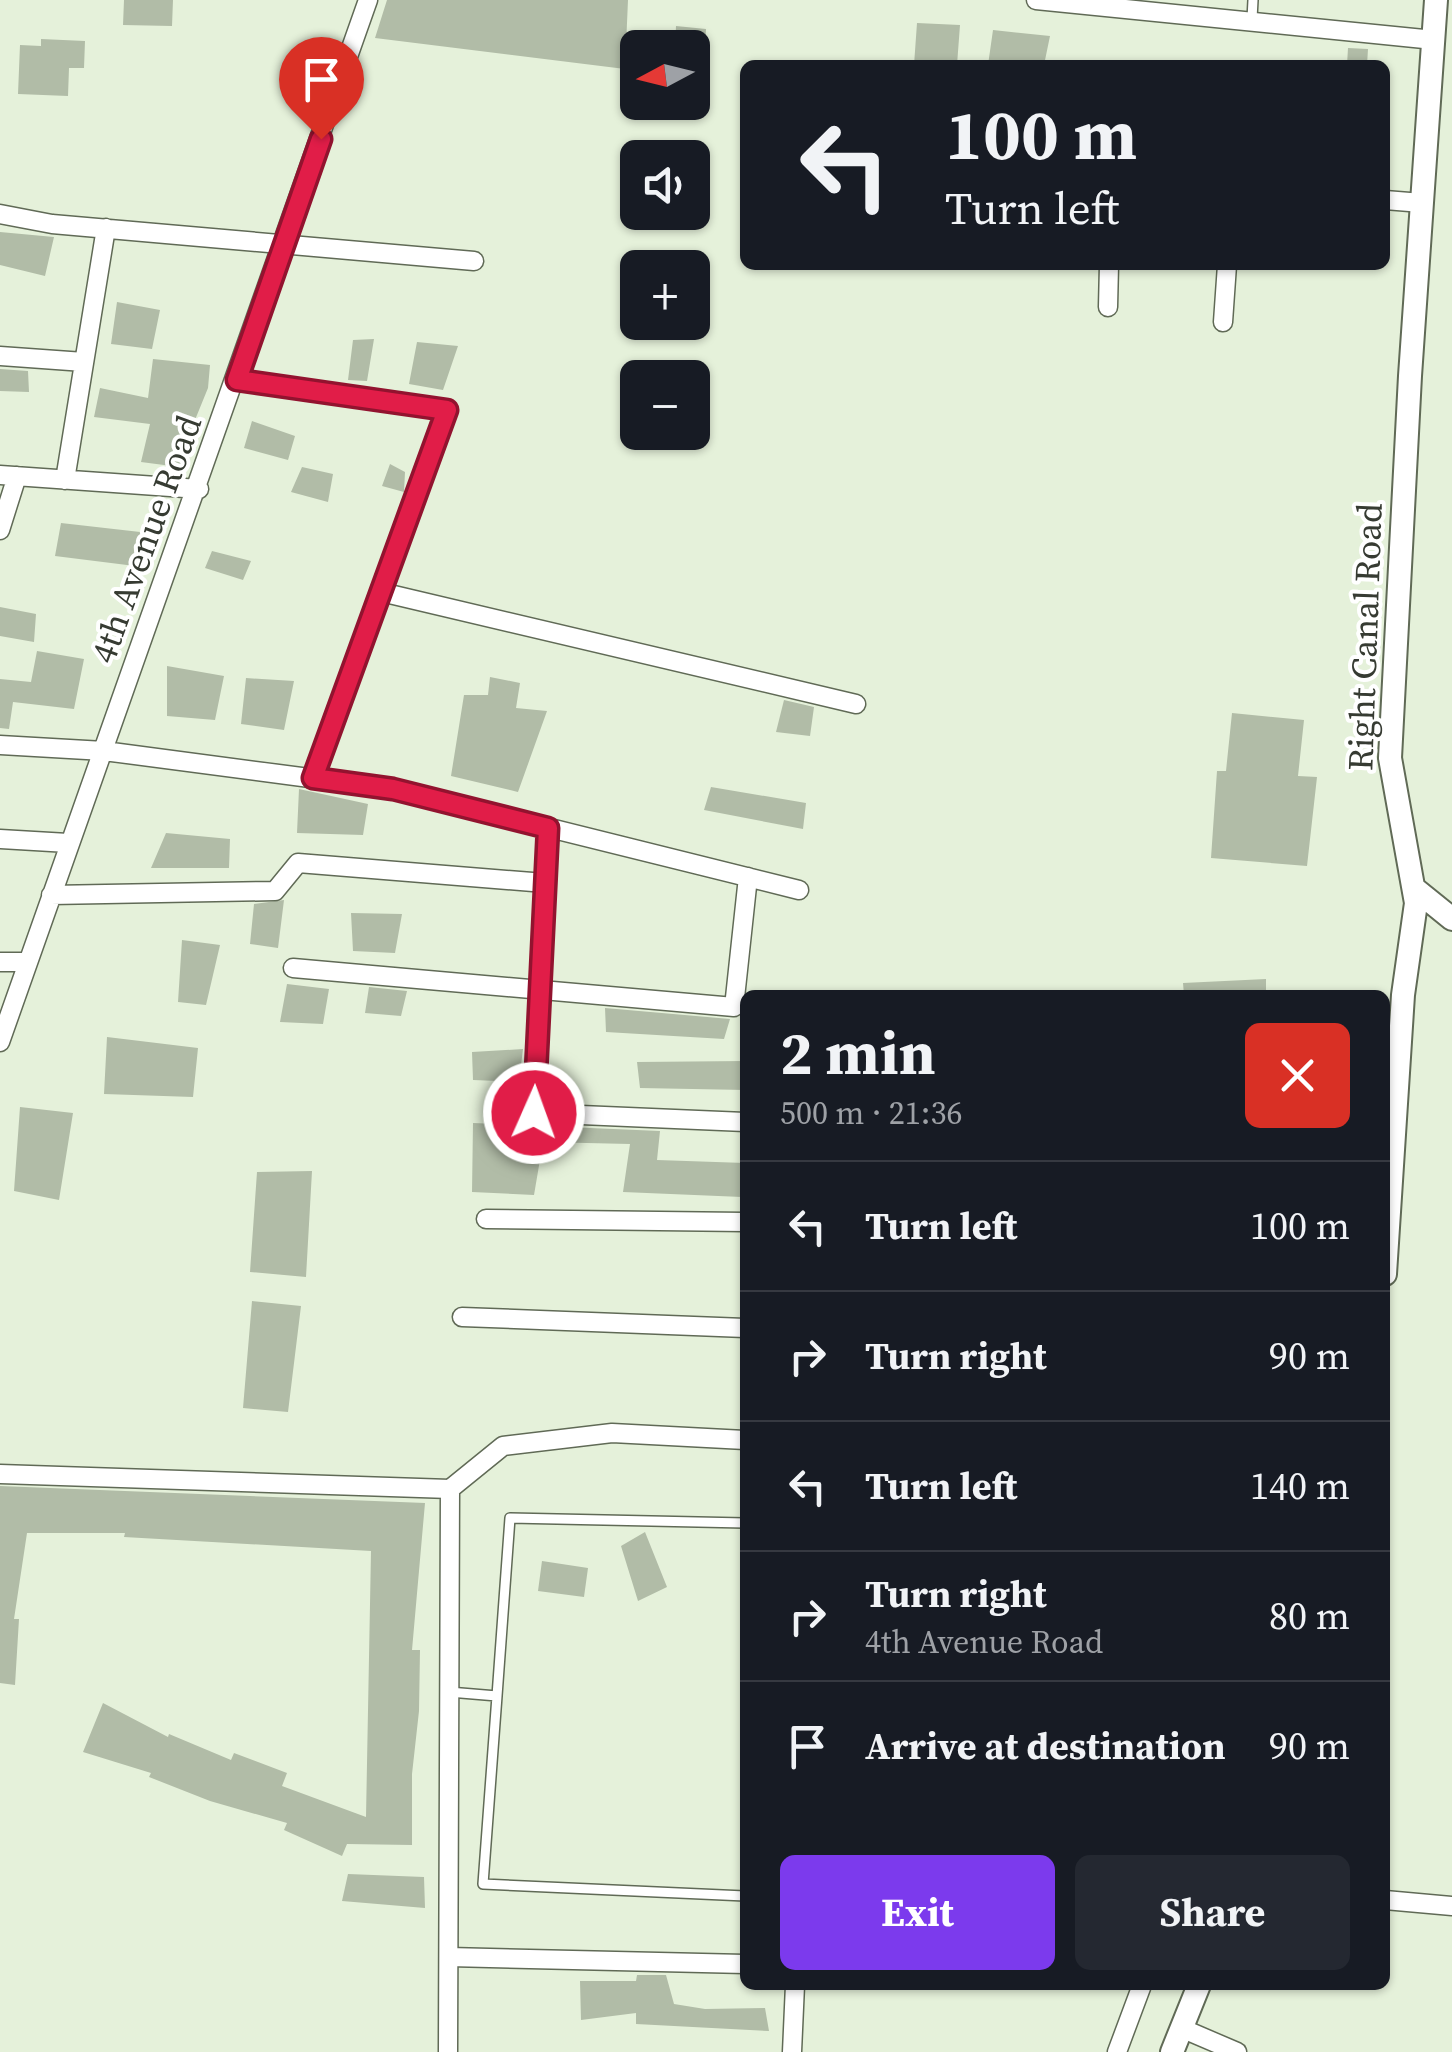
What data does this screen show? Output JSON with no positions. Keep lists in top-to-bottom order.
{
  "streets": {
    "street": ["4th Avenue Road", "Right Canal Road"]
  },
  "north": "left",
  "page": {
    "map_buttons": ["+", "−"],
    "turn": ["100 m", "Turn left"],
    "heading": ["2 min", "500 m · 21:36"],
    "list": [
      {
        "name": "Turn left",
        "value": "100 m"
      },
      {
        "name": "Turn right",
        "value": "90 m"
      },
      {
        "name": "Turn left",
        "value": "140 m"
      },
      {
        "name": "Turn right",
        "note": "4th Avenue Road",
        "value": "80 m"
      },
      {
        "name": "Arrive at destination",
        "value": "90 m"
      }
    ],
    "buttons": ["Exit", "Share"]
  }
}
